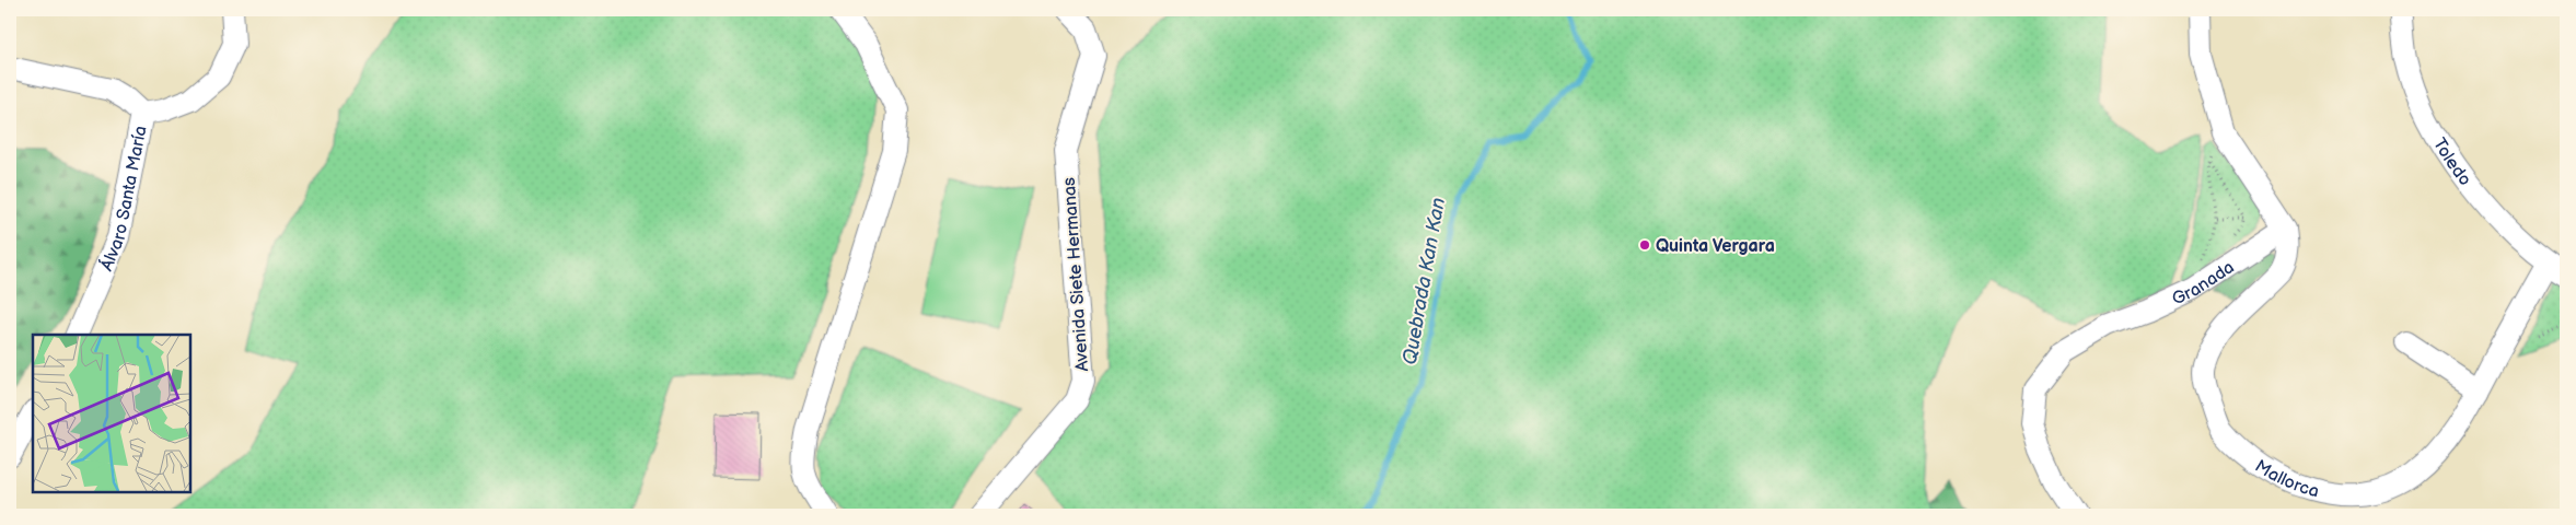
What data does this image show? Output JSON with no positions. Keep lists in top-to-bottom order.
{
  "streets": {
    "street": [
      "Toledo",
      "Álvaro Santa María",
      "Avenida Siete Hermanas",
      "Granada",
      "Mallorca"
    ]
  },
  "crossings": [
    ["Toledo", "Mallorca"],
    ["Granada", "Mallorca"]
  ],
  "water": ["Quebrada Kan Kan"],
  "places": ["Quinta Vergara"]
}
